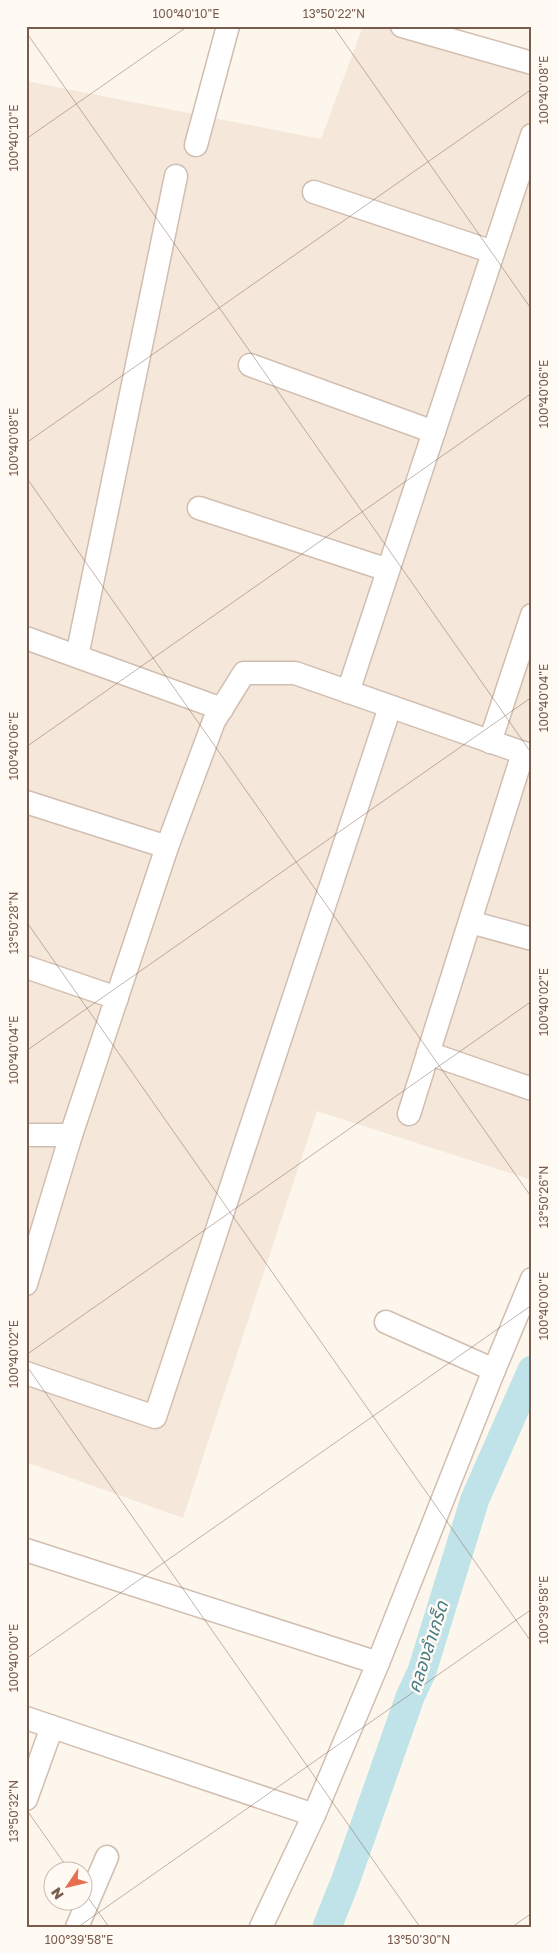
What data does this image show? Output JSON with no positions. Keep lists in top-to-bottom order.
{
  "water": ["คลองลำเกร็ด"],
  "north": "bottom left",
  "coordinates": [
    "100°40'10\"E",
    "13°50'22\"N",
    "100°40'08\"E",
    "100°40'06\"E",
    "100°40'04\"E",
    "13°50'28\"N",
    "100°40'02\"E",
    "13°50'26\"N",
    "100°40'00\"E",
    "100°39'58\"E",
    "13°50'32\"N",
    "13°50'30\"N"
  ]
}
